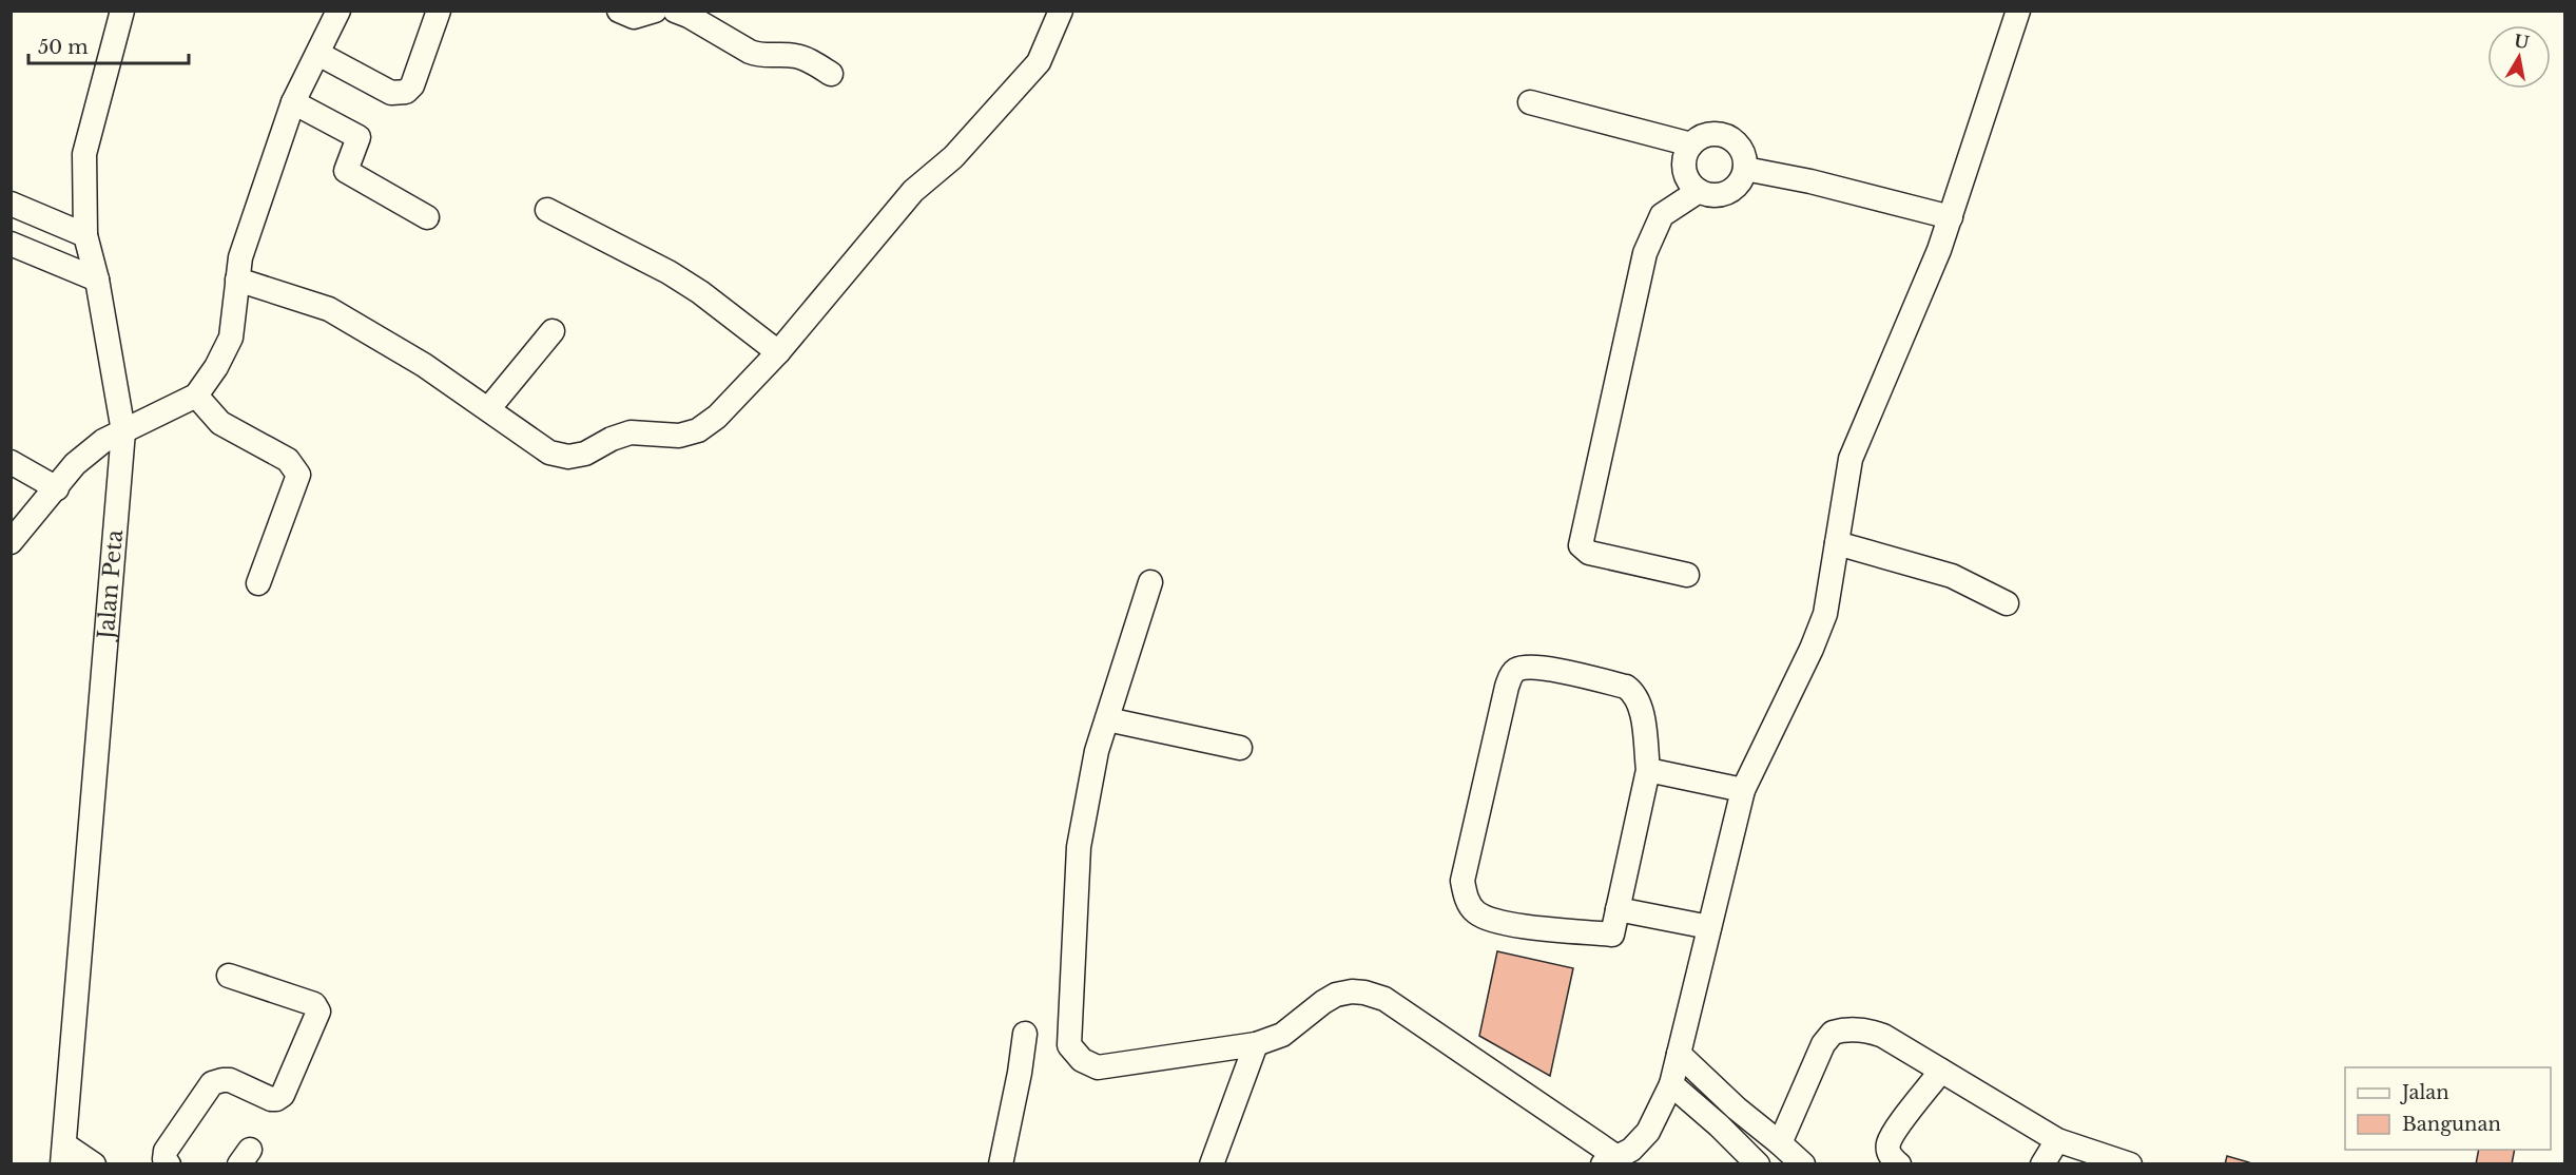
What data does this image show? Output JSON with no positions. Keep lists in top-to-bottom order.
{
  "streets": {
    "street": ["Jalan Peta"]
  },
  "legend": ["Jalan", "Bangunan"],
  "scale_bar": "50 m",
  "north": "top"
}
